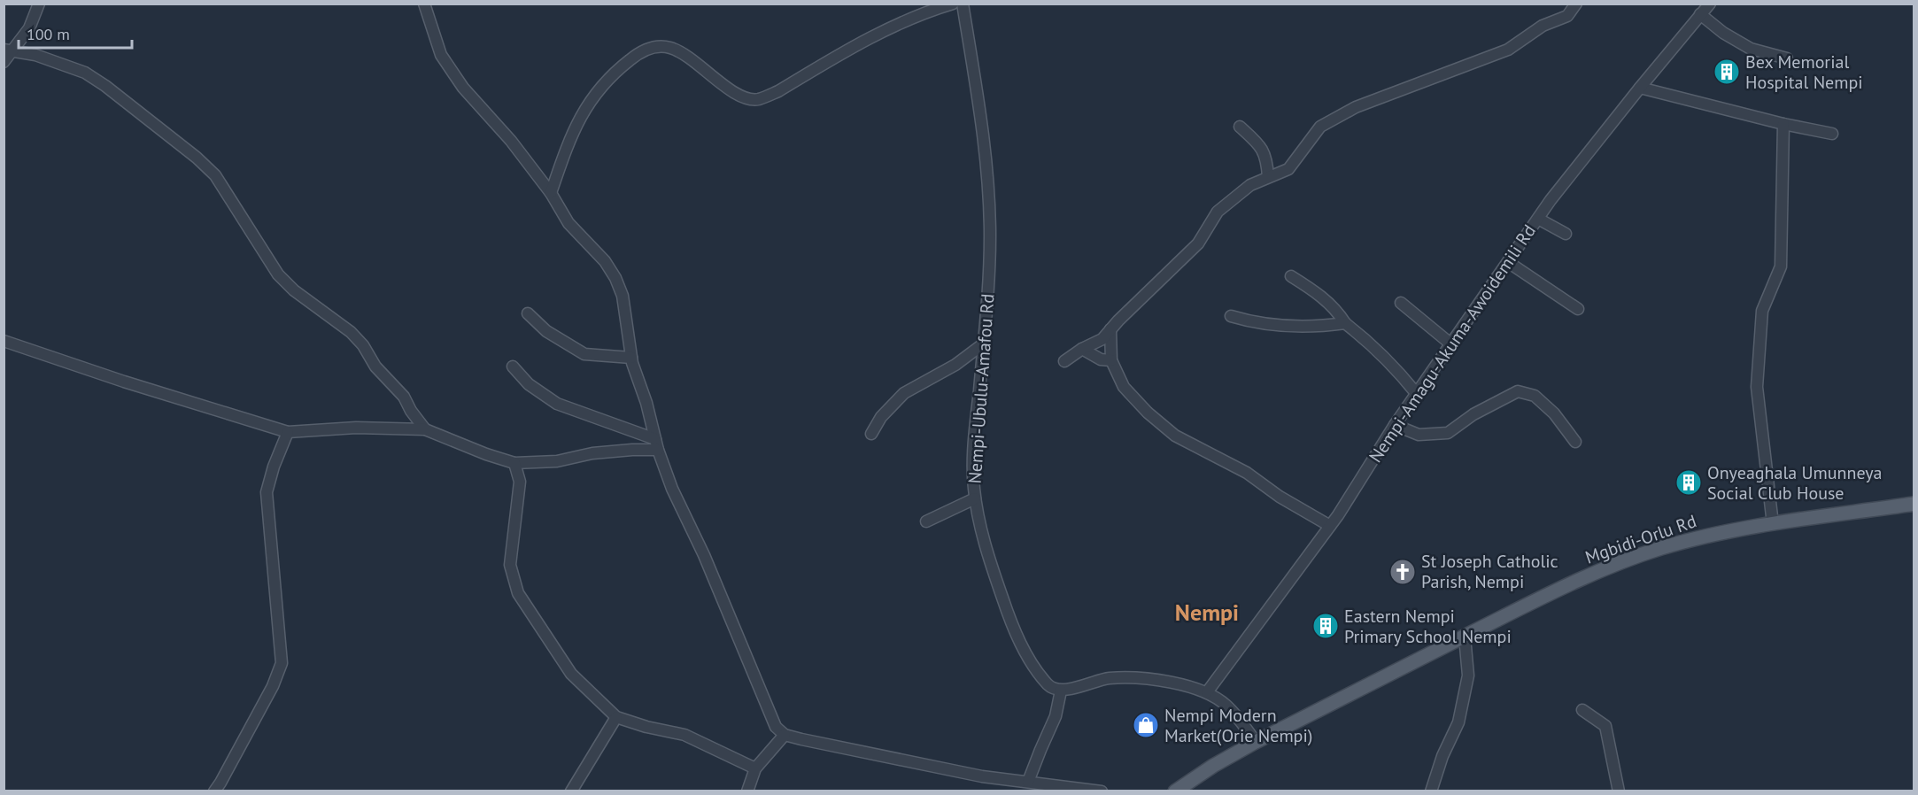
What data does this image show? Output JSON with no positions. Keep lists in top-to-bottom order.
{
  "streets": {
    "main road": ["Mgbidi-Orlu Rd"],
    "street": ["Nempi-Amagu-Akuma-Awoidemili Rd", "Nempi-Ubulu-Amafou Rd"]
  },
  "districts": ["Nempi"],
  "places": {
    "building": ["Bex Memorial Hospital Nempi", "Onyeaghala Umunneya Social Club House", "Eastern Nempi Primary School Nempi"],
    "church": ["St Joseph Catholic Parish, Nempi"],
    "shop": ["Nempi Modern Market(Orie Nempi)"]
  },
  "scale_bar": "100 m"
}
